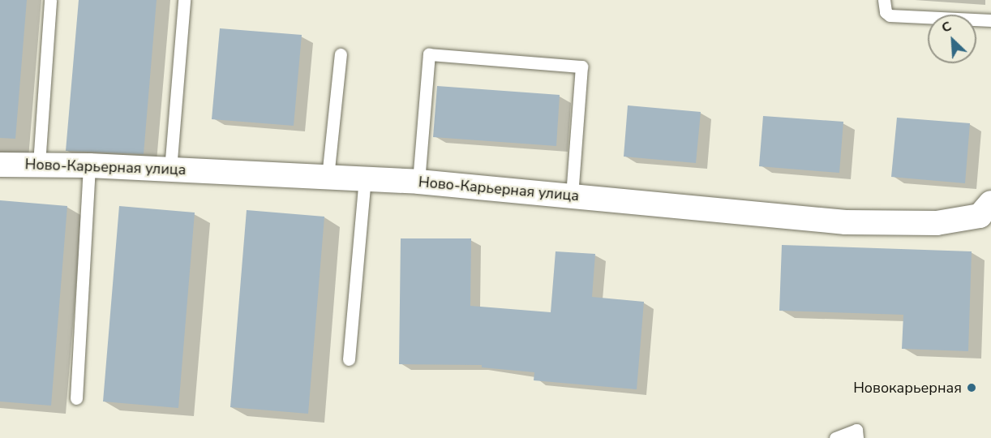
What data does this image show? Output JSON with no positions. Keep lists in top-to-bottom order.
{
  "streets": {
    "street": ["Ново-Карьерная улица"]
  },
  "places": ["Новокарьерная"],
  "north": "top left"
}
